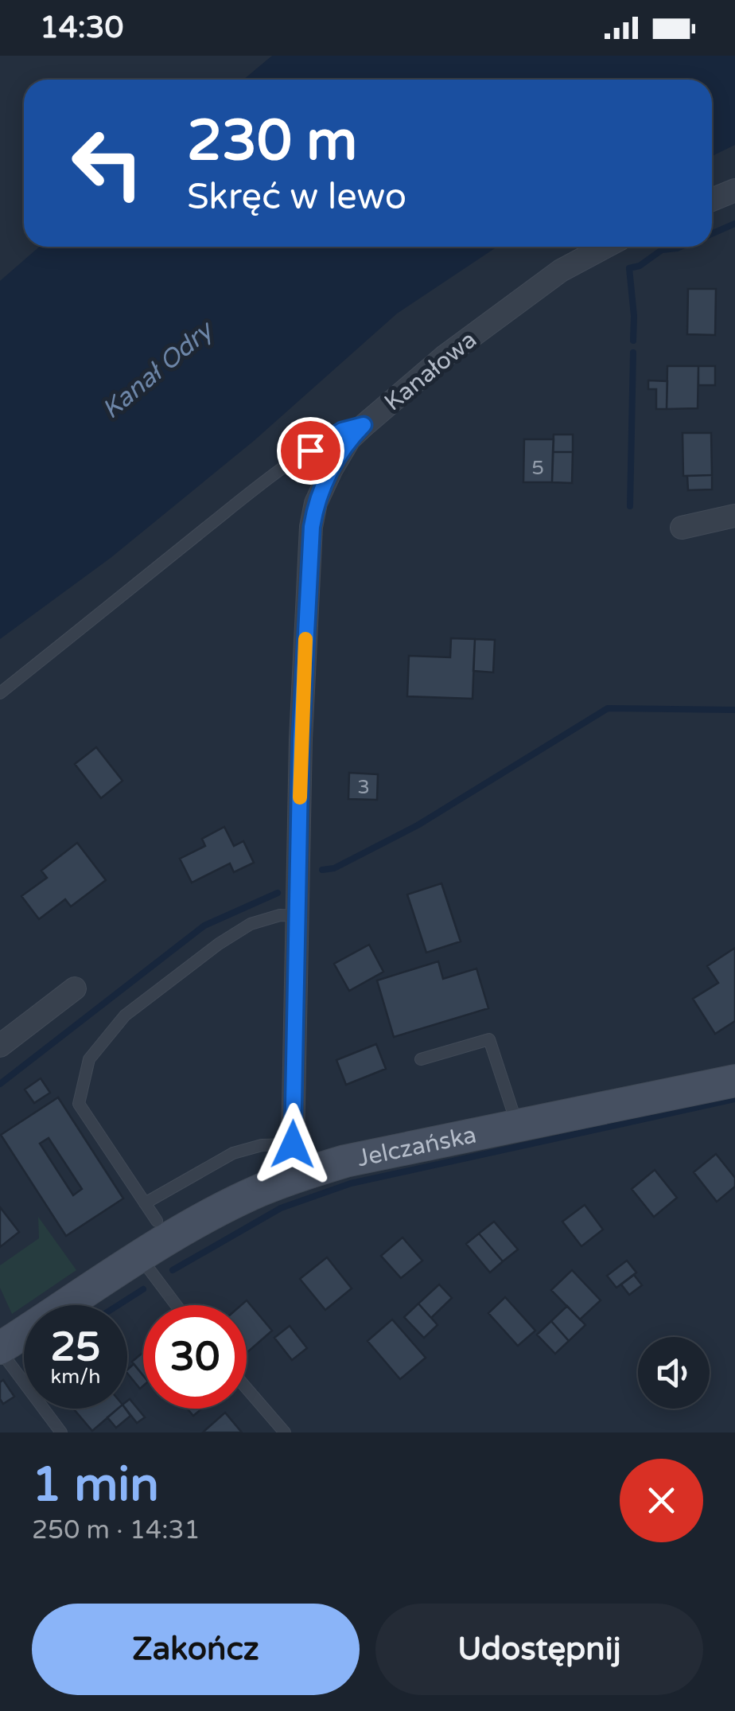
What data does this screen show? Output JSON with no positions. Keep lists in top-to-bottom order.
{
  "streets": {
    "main road": ["Jelczańska"],
    "street": ["Kanałowa"]
  },
  "crossings": [
    ["Kanałowa", "Jelczańska"]
  ],
  "water": ["Kanał Odry"],
  "house_numbers": ["5", "3"],
  "page": {
    "status": "14:30",
    "turn": ["230 m", "Skręć w lewo"],
    "speed": "25 km/h",
    "limit": "30",
    "heading": ["1 min", "250 m · 14:31"],
    "buttons": ["Zakończ", "Udostępnij"]
  }
}
